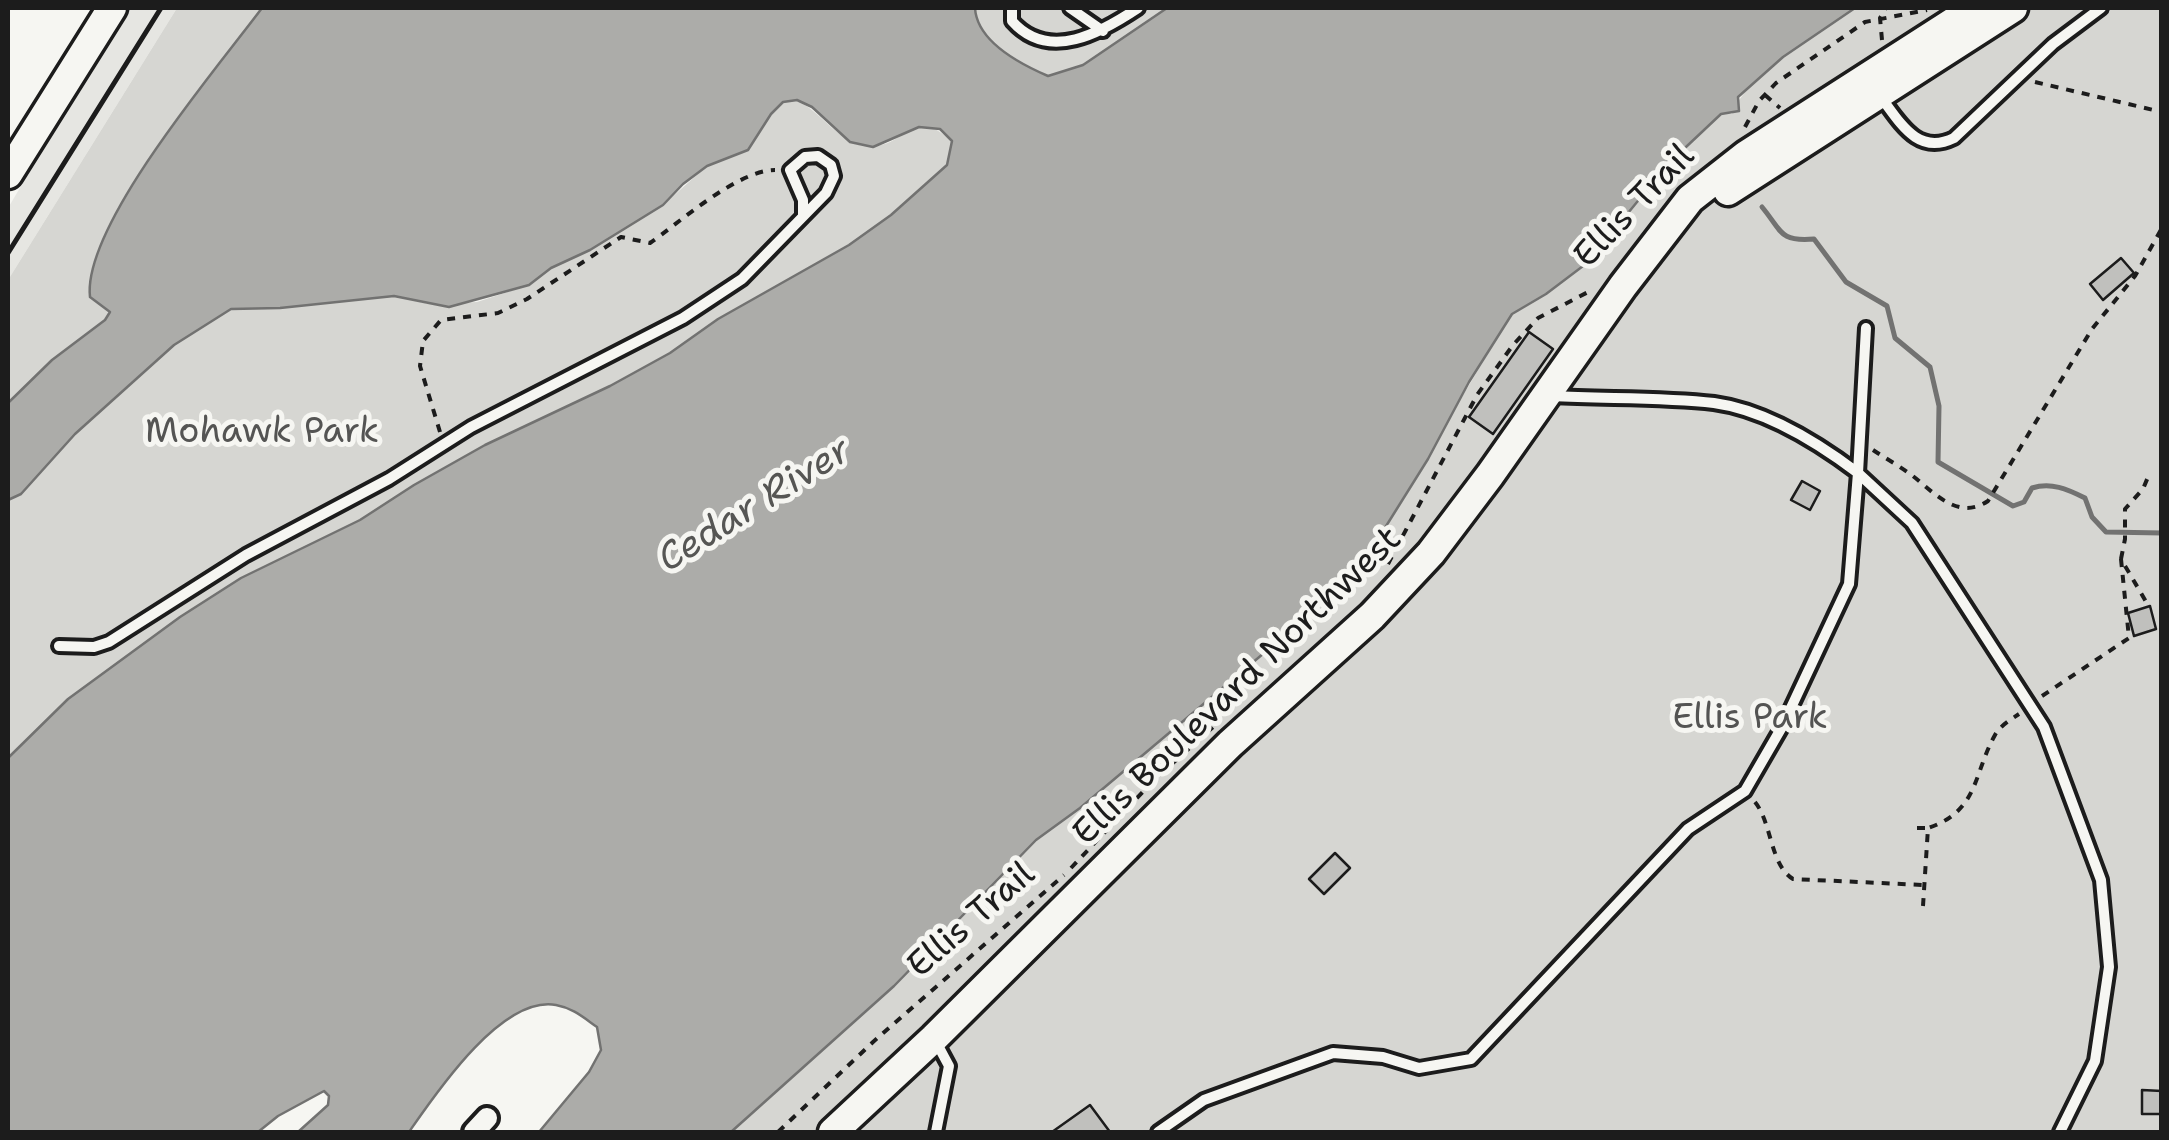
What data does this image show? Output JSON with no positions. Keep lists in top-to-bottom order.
{
  "streets": {
    "street": ["Ellis Boulevard Northwest"],
    "path": ["Ellis Trail"]
  },
  "water": ["Cedar River"],
  "parks": ["Mohawk Park", "Ellis Park"]
}
